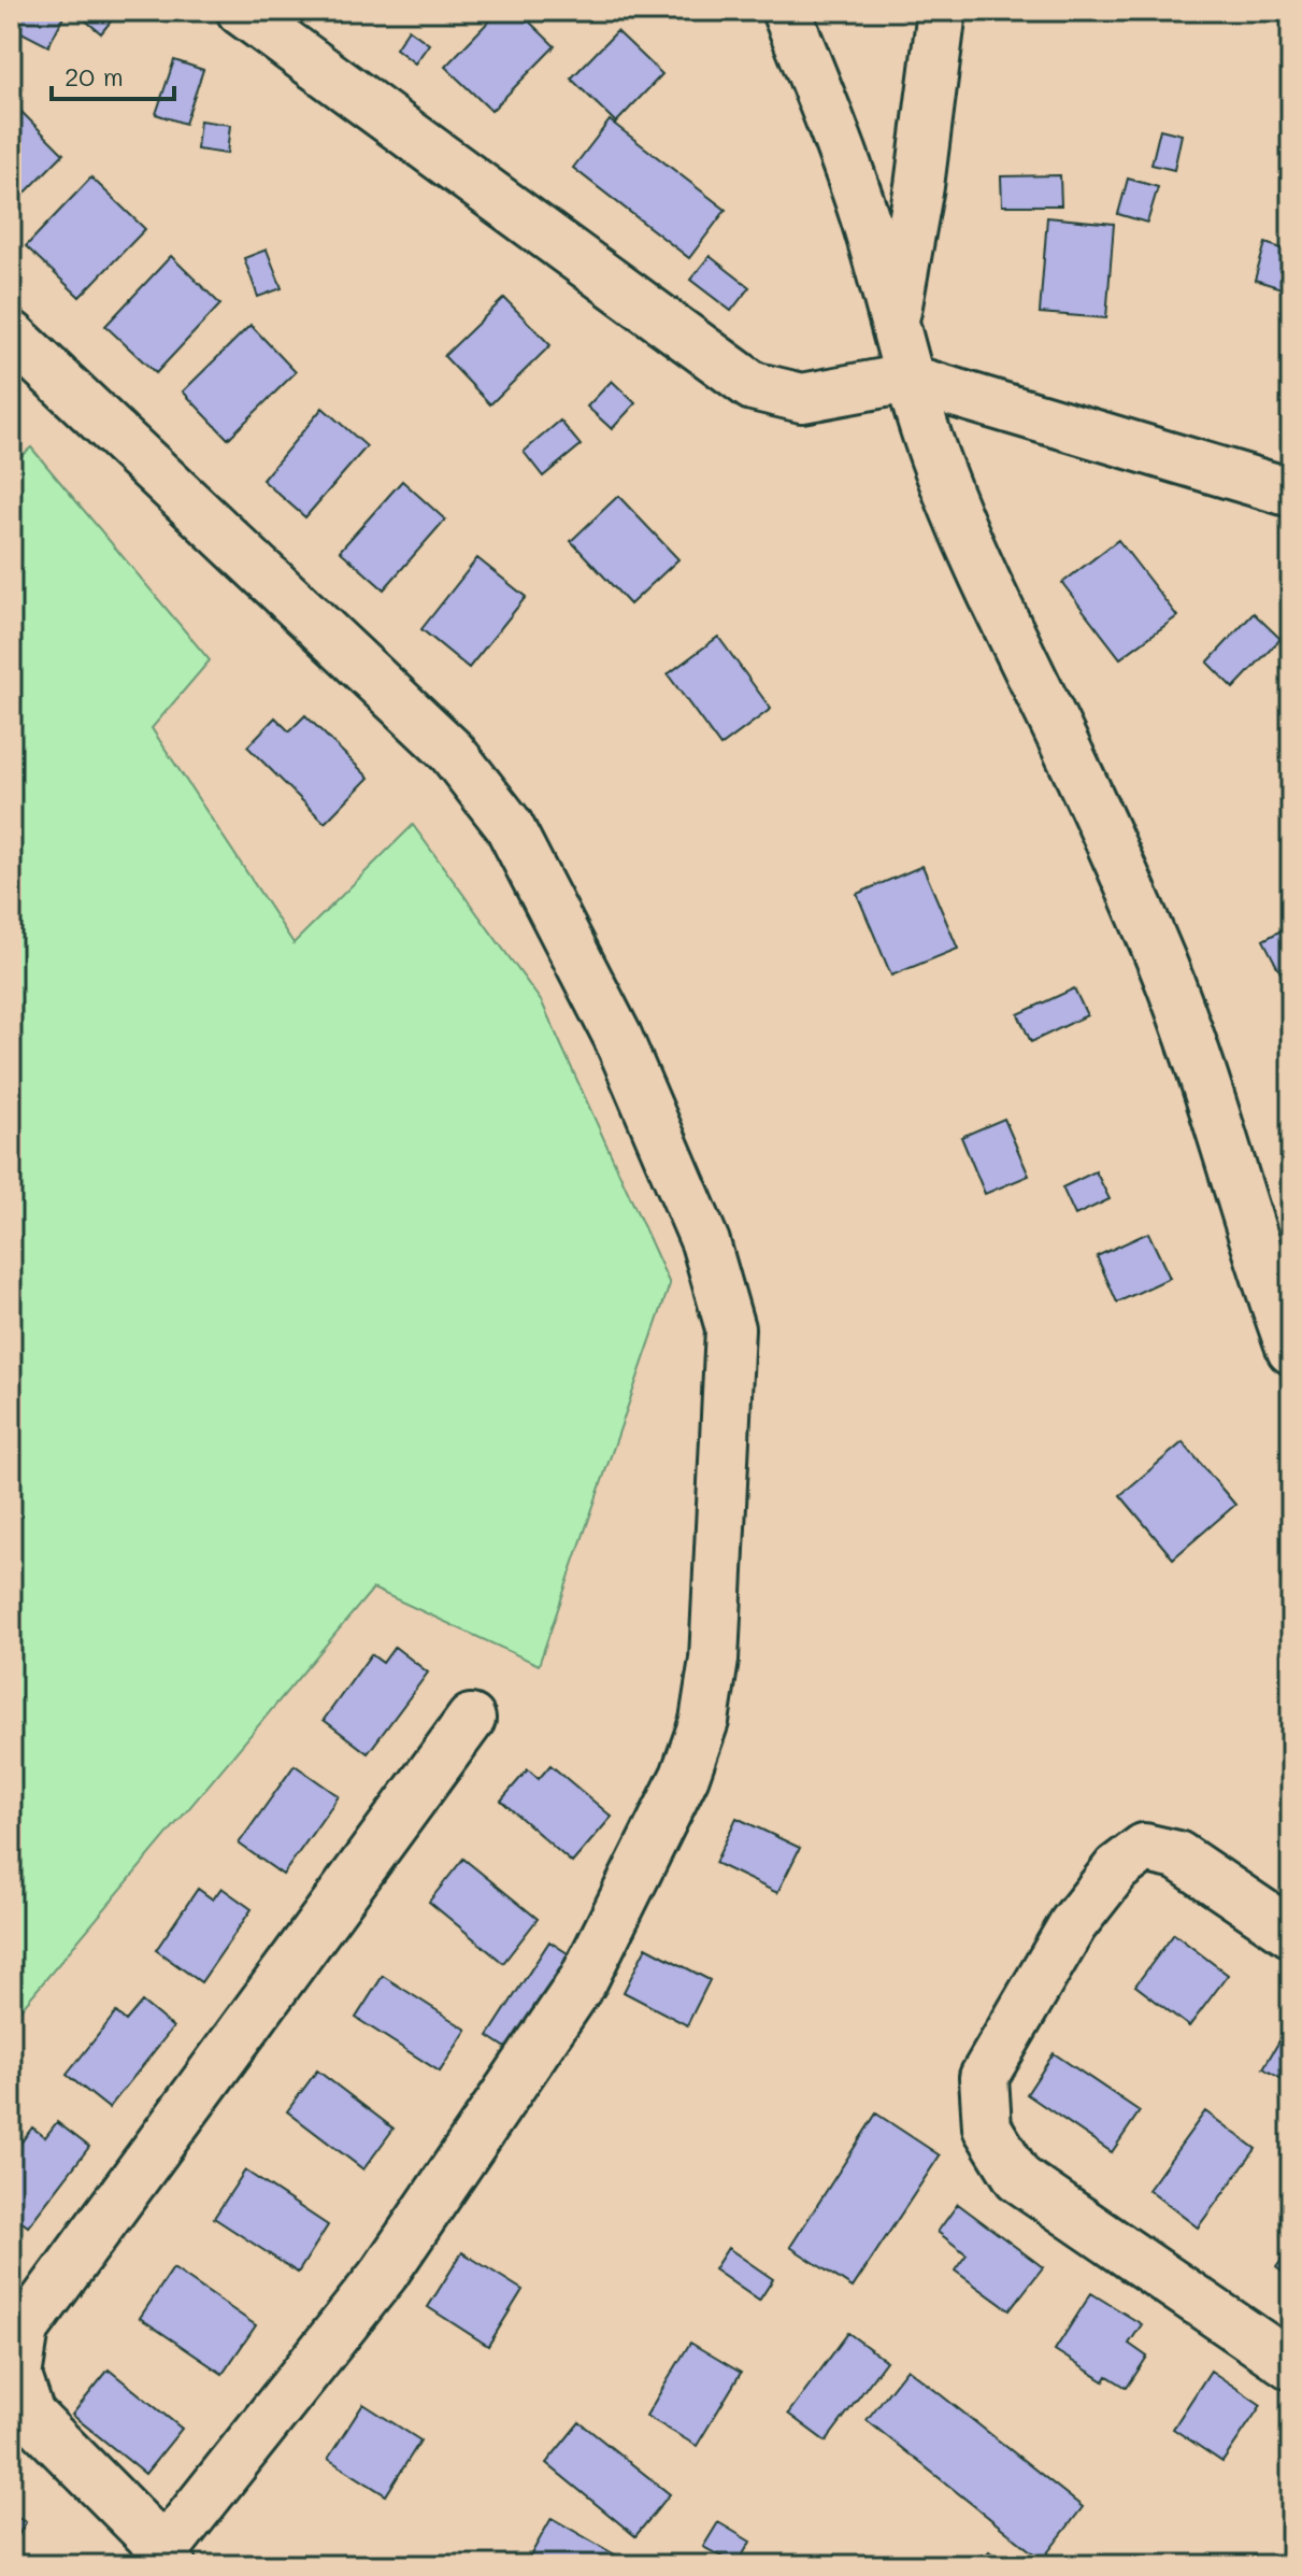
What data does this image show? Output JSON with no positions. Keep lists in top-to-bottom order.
{
  "scale_bar": "20 m"
}
